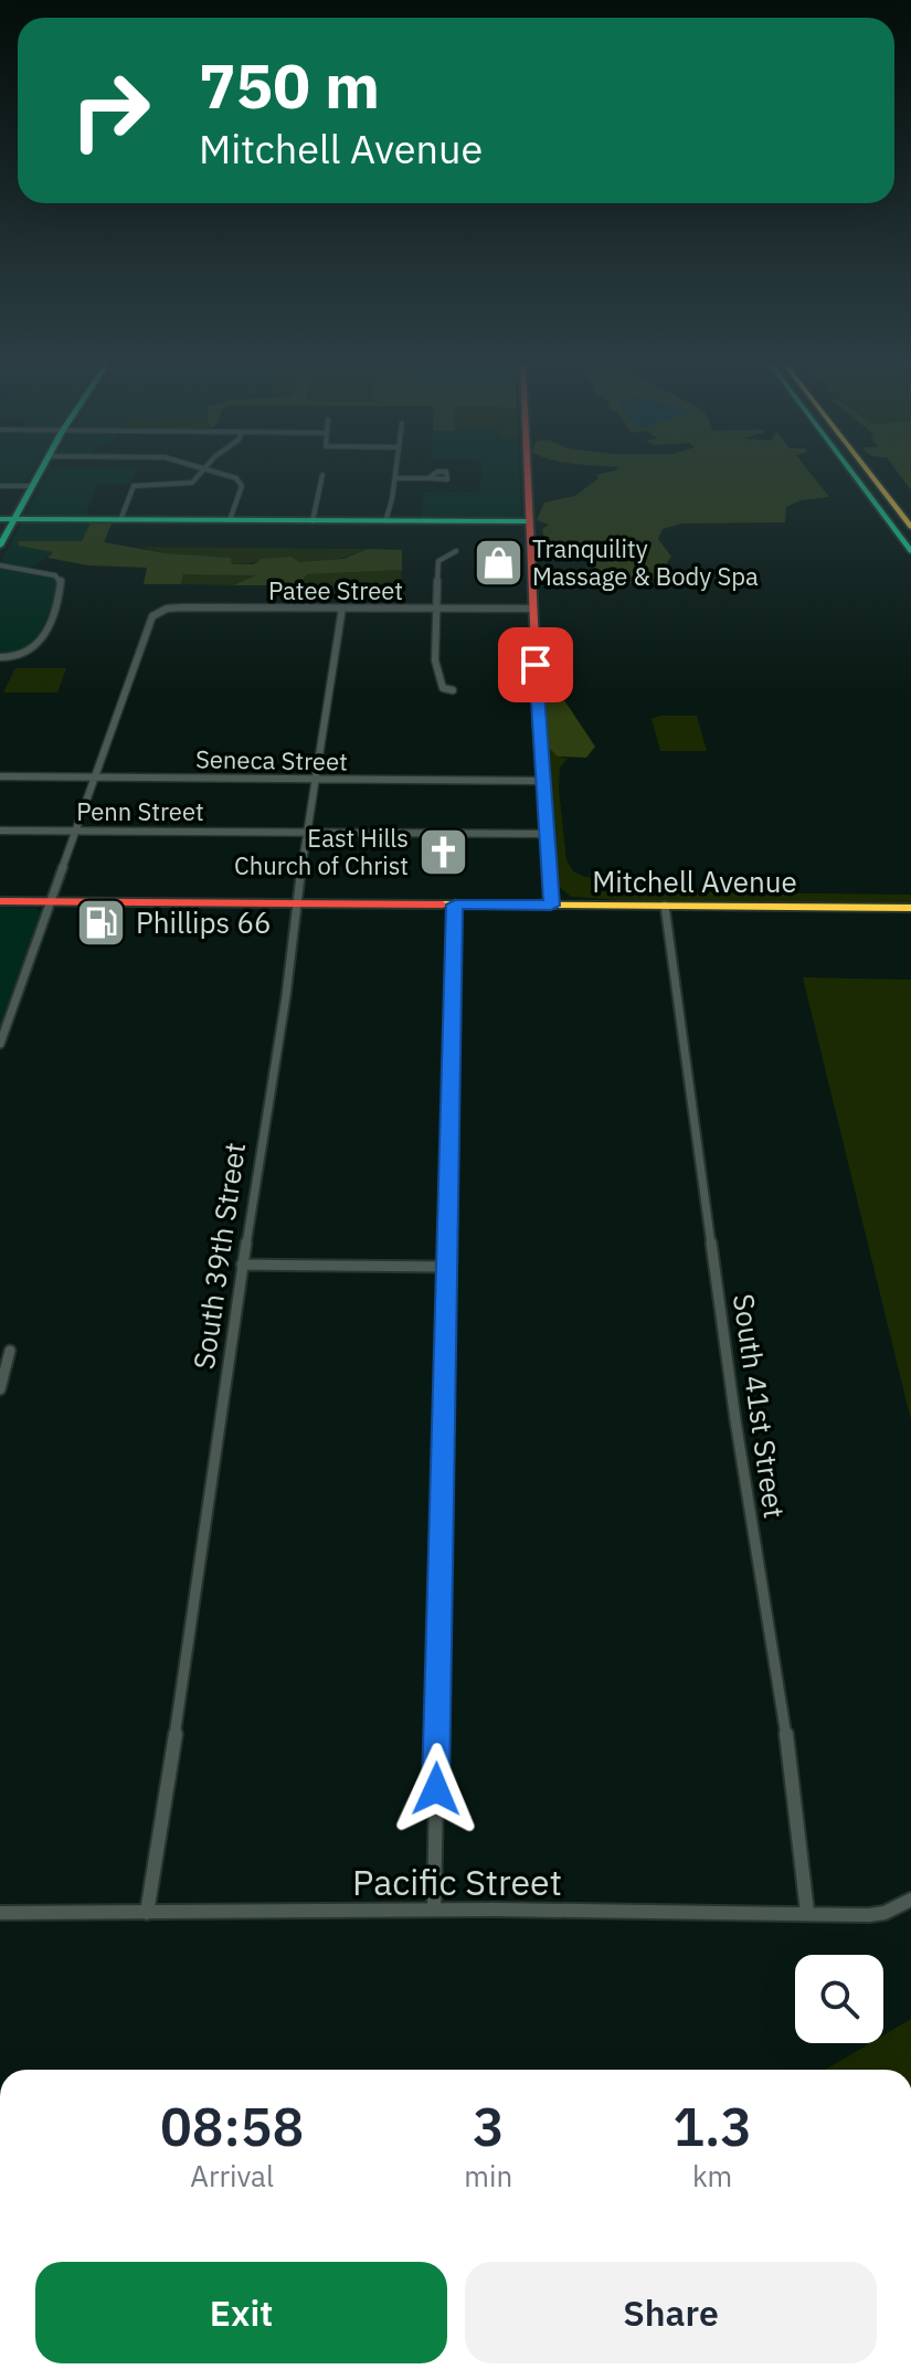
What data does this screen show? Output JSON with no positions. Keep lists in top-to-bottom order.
{
  "streets": {
    "main road": ["Mitchell Avenue"],
    "street": [
      "Patee Street",
      "Seneca Street",
      "Penn Street",
      "South 39th Street",
      "South 41st Street",
      "Pacific Street"
    ]
  },
  "crossings": [
    ["Patee Street", "Seneca Street"],
    ["Patee Street", "South 39th Street"],
    ["Seneca Street", "South 39th Street"],
    ["Penn Street", "South 39th Street"],
    ["Mitchell Avenue", "South 39th Street"],
    ["Mitchell Avenue", "South 41st Street"],
    ["South 39th Street", "Pacific Street"],
    ["South 41st Street", "Pacific Street"]
  ],
  "places": {
    "shop": ["Tranquility Massage & Body Spa"],
    "church": ["East Hills Church of Christ"],
    "fuel station": ["Phillips 66"]
  },
  "page": {
    "turn": ["750 m", "Mitchell Avenue"],
    "eta": [
      "08:58",
      "Arrival",
      "3",
      "min",
      "1.3",
      "km"
    ],
    "buttons": ["Exit", "Share"]
  }
}
